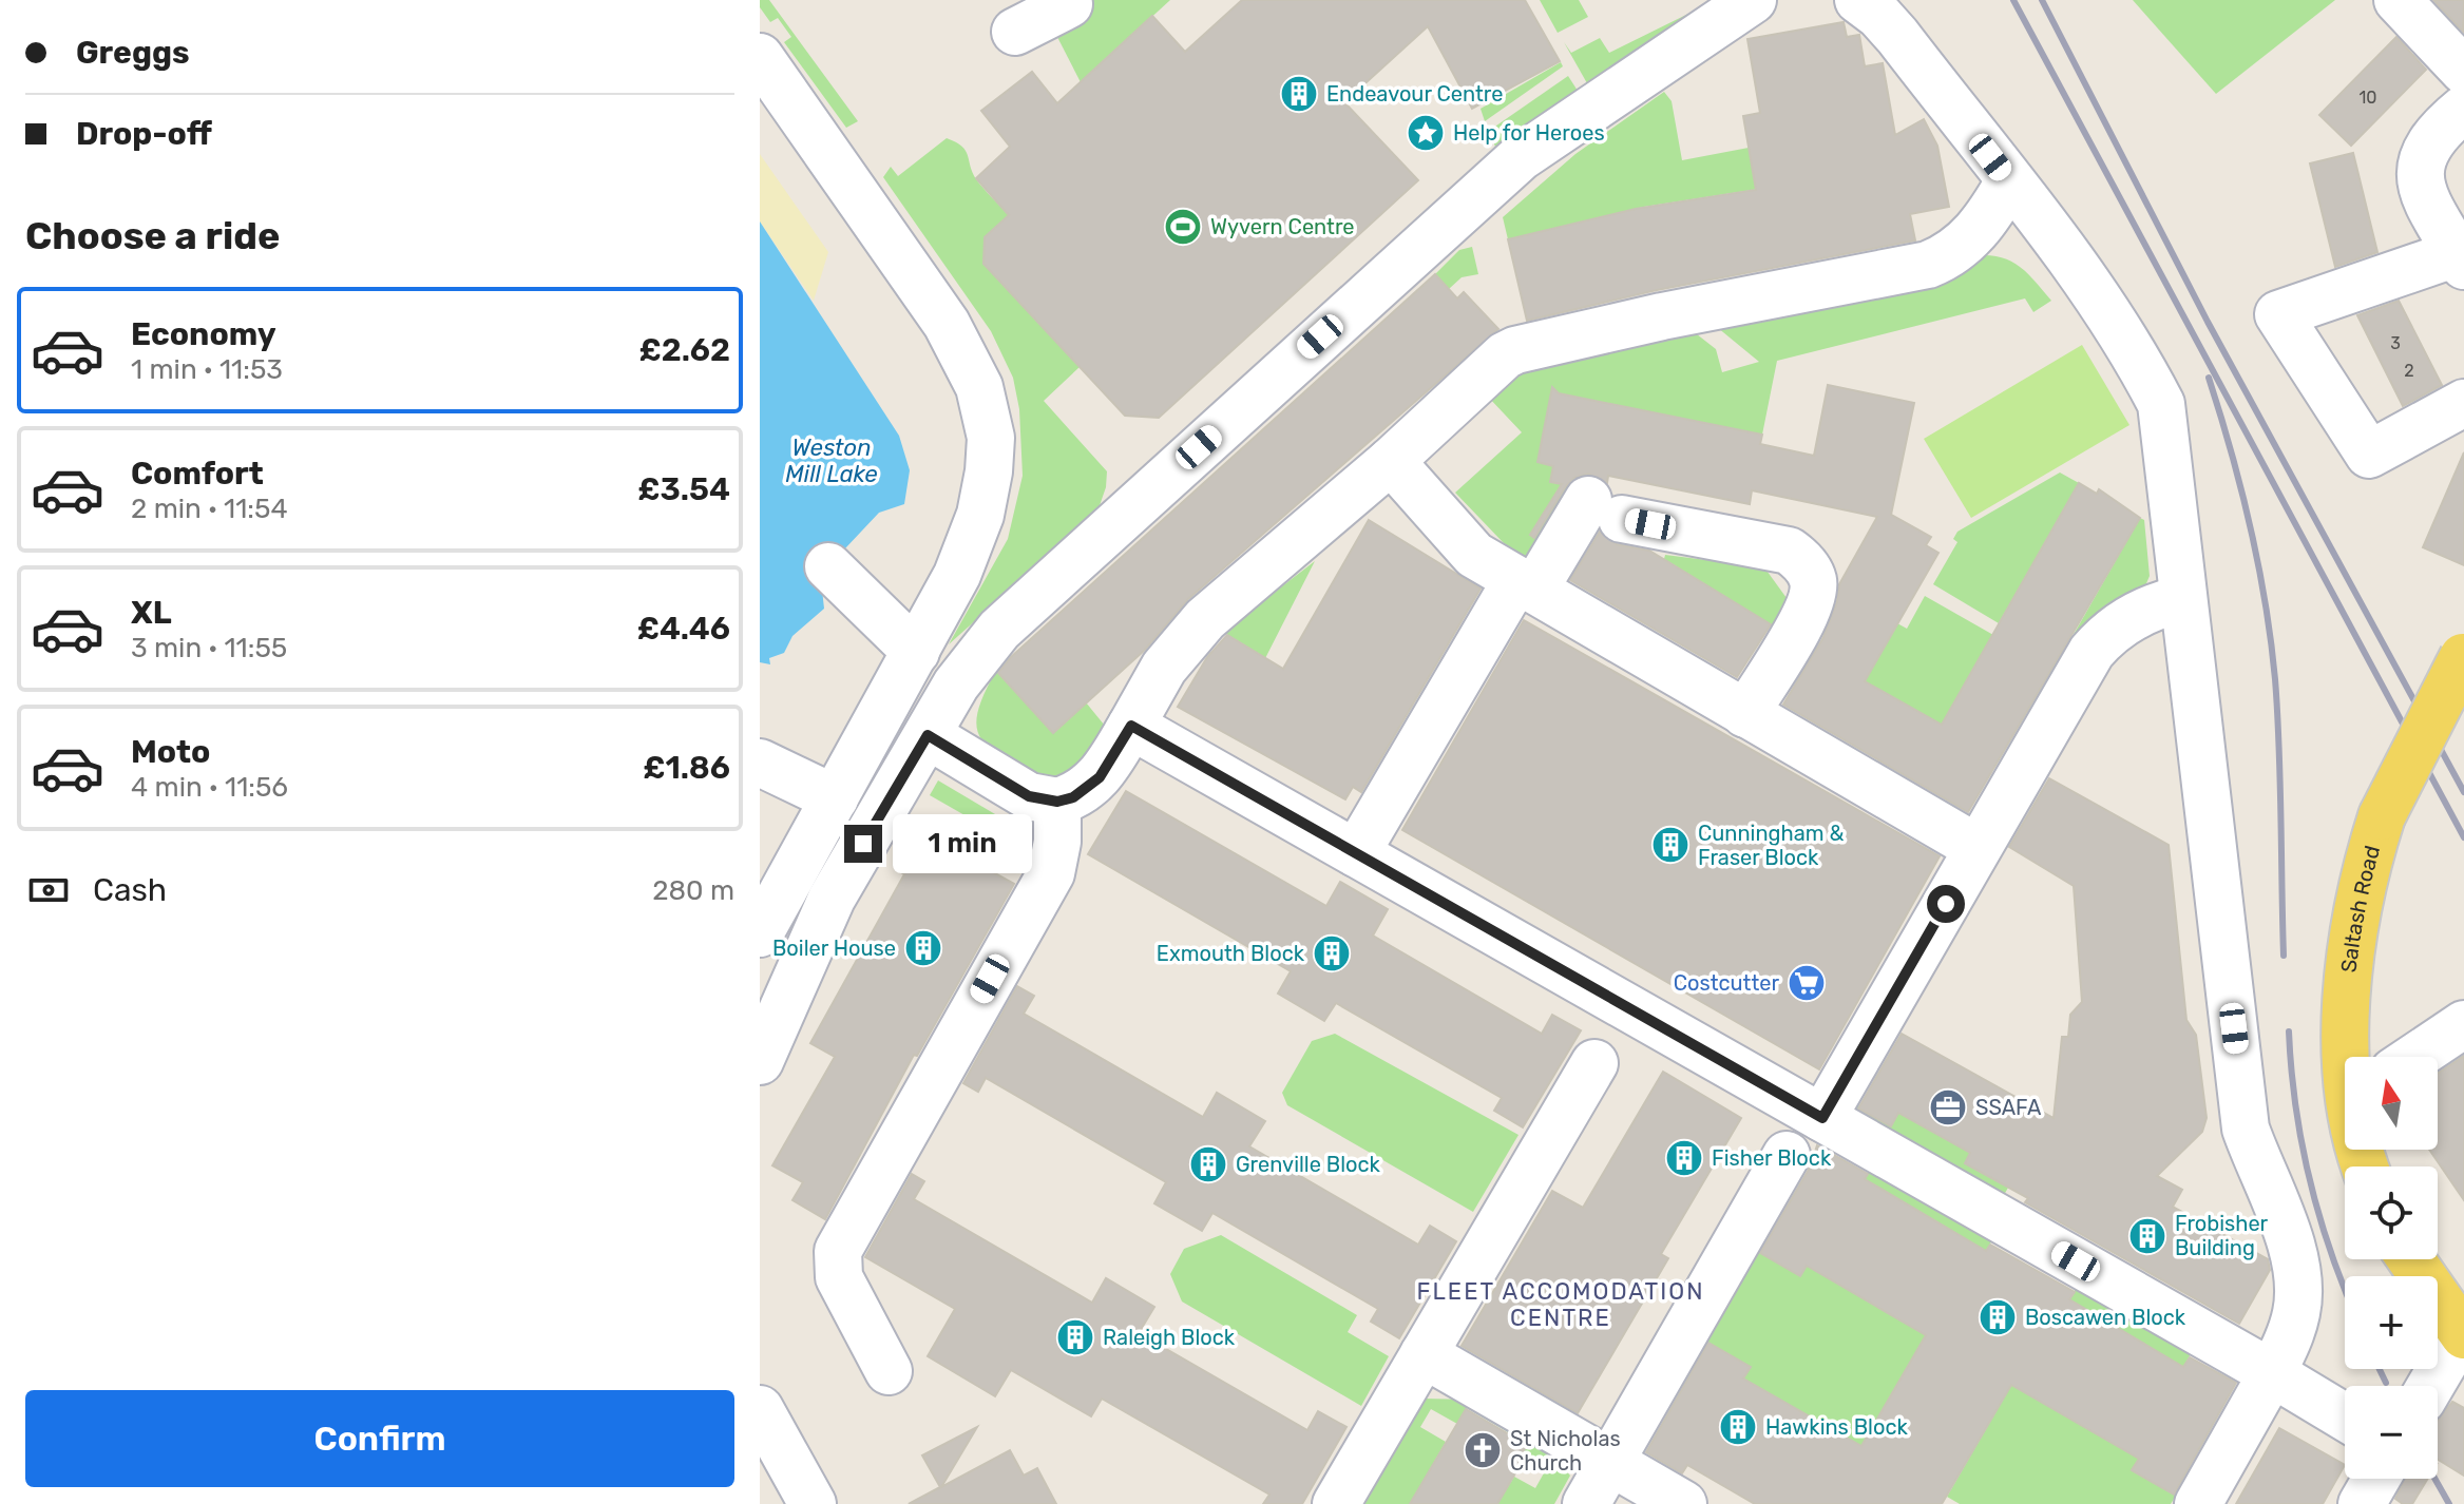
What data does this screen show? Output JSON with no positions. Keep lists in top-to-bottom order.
{
  "streets": {
    "main road": ["Saltash Road"]
  },
  "districts": ["FLEET ACCOMODATION CENTRE"],
  "water": ["Weston Mill Lake"],
  "places": {
    "building": [
      "Endeavour Centre",
      "Cunningham & Fraser Block",
      "Boiler House",
      "Exmouth Block",
      "Fisher Block",
      "Grenville Block",
      "Frobisher Building",
      "Boscawen Block",
      "Raleigh Block",
      "Hawkins Block"
    ],
    "place": ["Help for Heroes"],
    "sports": ["Wyvern Centre"],
    "supermarket": ["Costcutter"],
    "office": ["SSAFA"],
    "church": ["St Nicholas Church"]
  },
  "house_numbers": ["10", "3", "2"],
  "north": "top",
  "page": {
    "banner": ["Greggs", "Drop-off"],
    "heading": "Choose a ride",
    "list": [
      {
        "name": "Economy",
        "note": "1 min · 11:53",
        "value": "£2.62"
      },
      {
        "name": "Comfort",
        "note": "2 min · 11:54",
        "value": "£3.54"
      },
      {
        "name": "XL",
        "note": "3 min · 11:55",
        "value": "£4.46"
      },
      {
        "name": "Moto",
        "note": "4 min · 11:56",
        "value": "£1.86"
      }
    ],
    "bubble": "1 min",
    "pay": ["Cash", "280 m"],
    "map_buttons": ["+", "−"],
    "buttons": "Confirm"
  }
}
